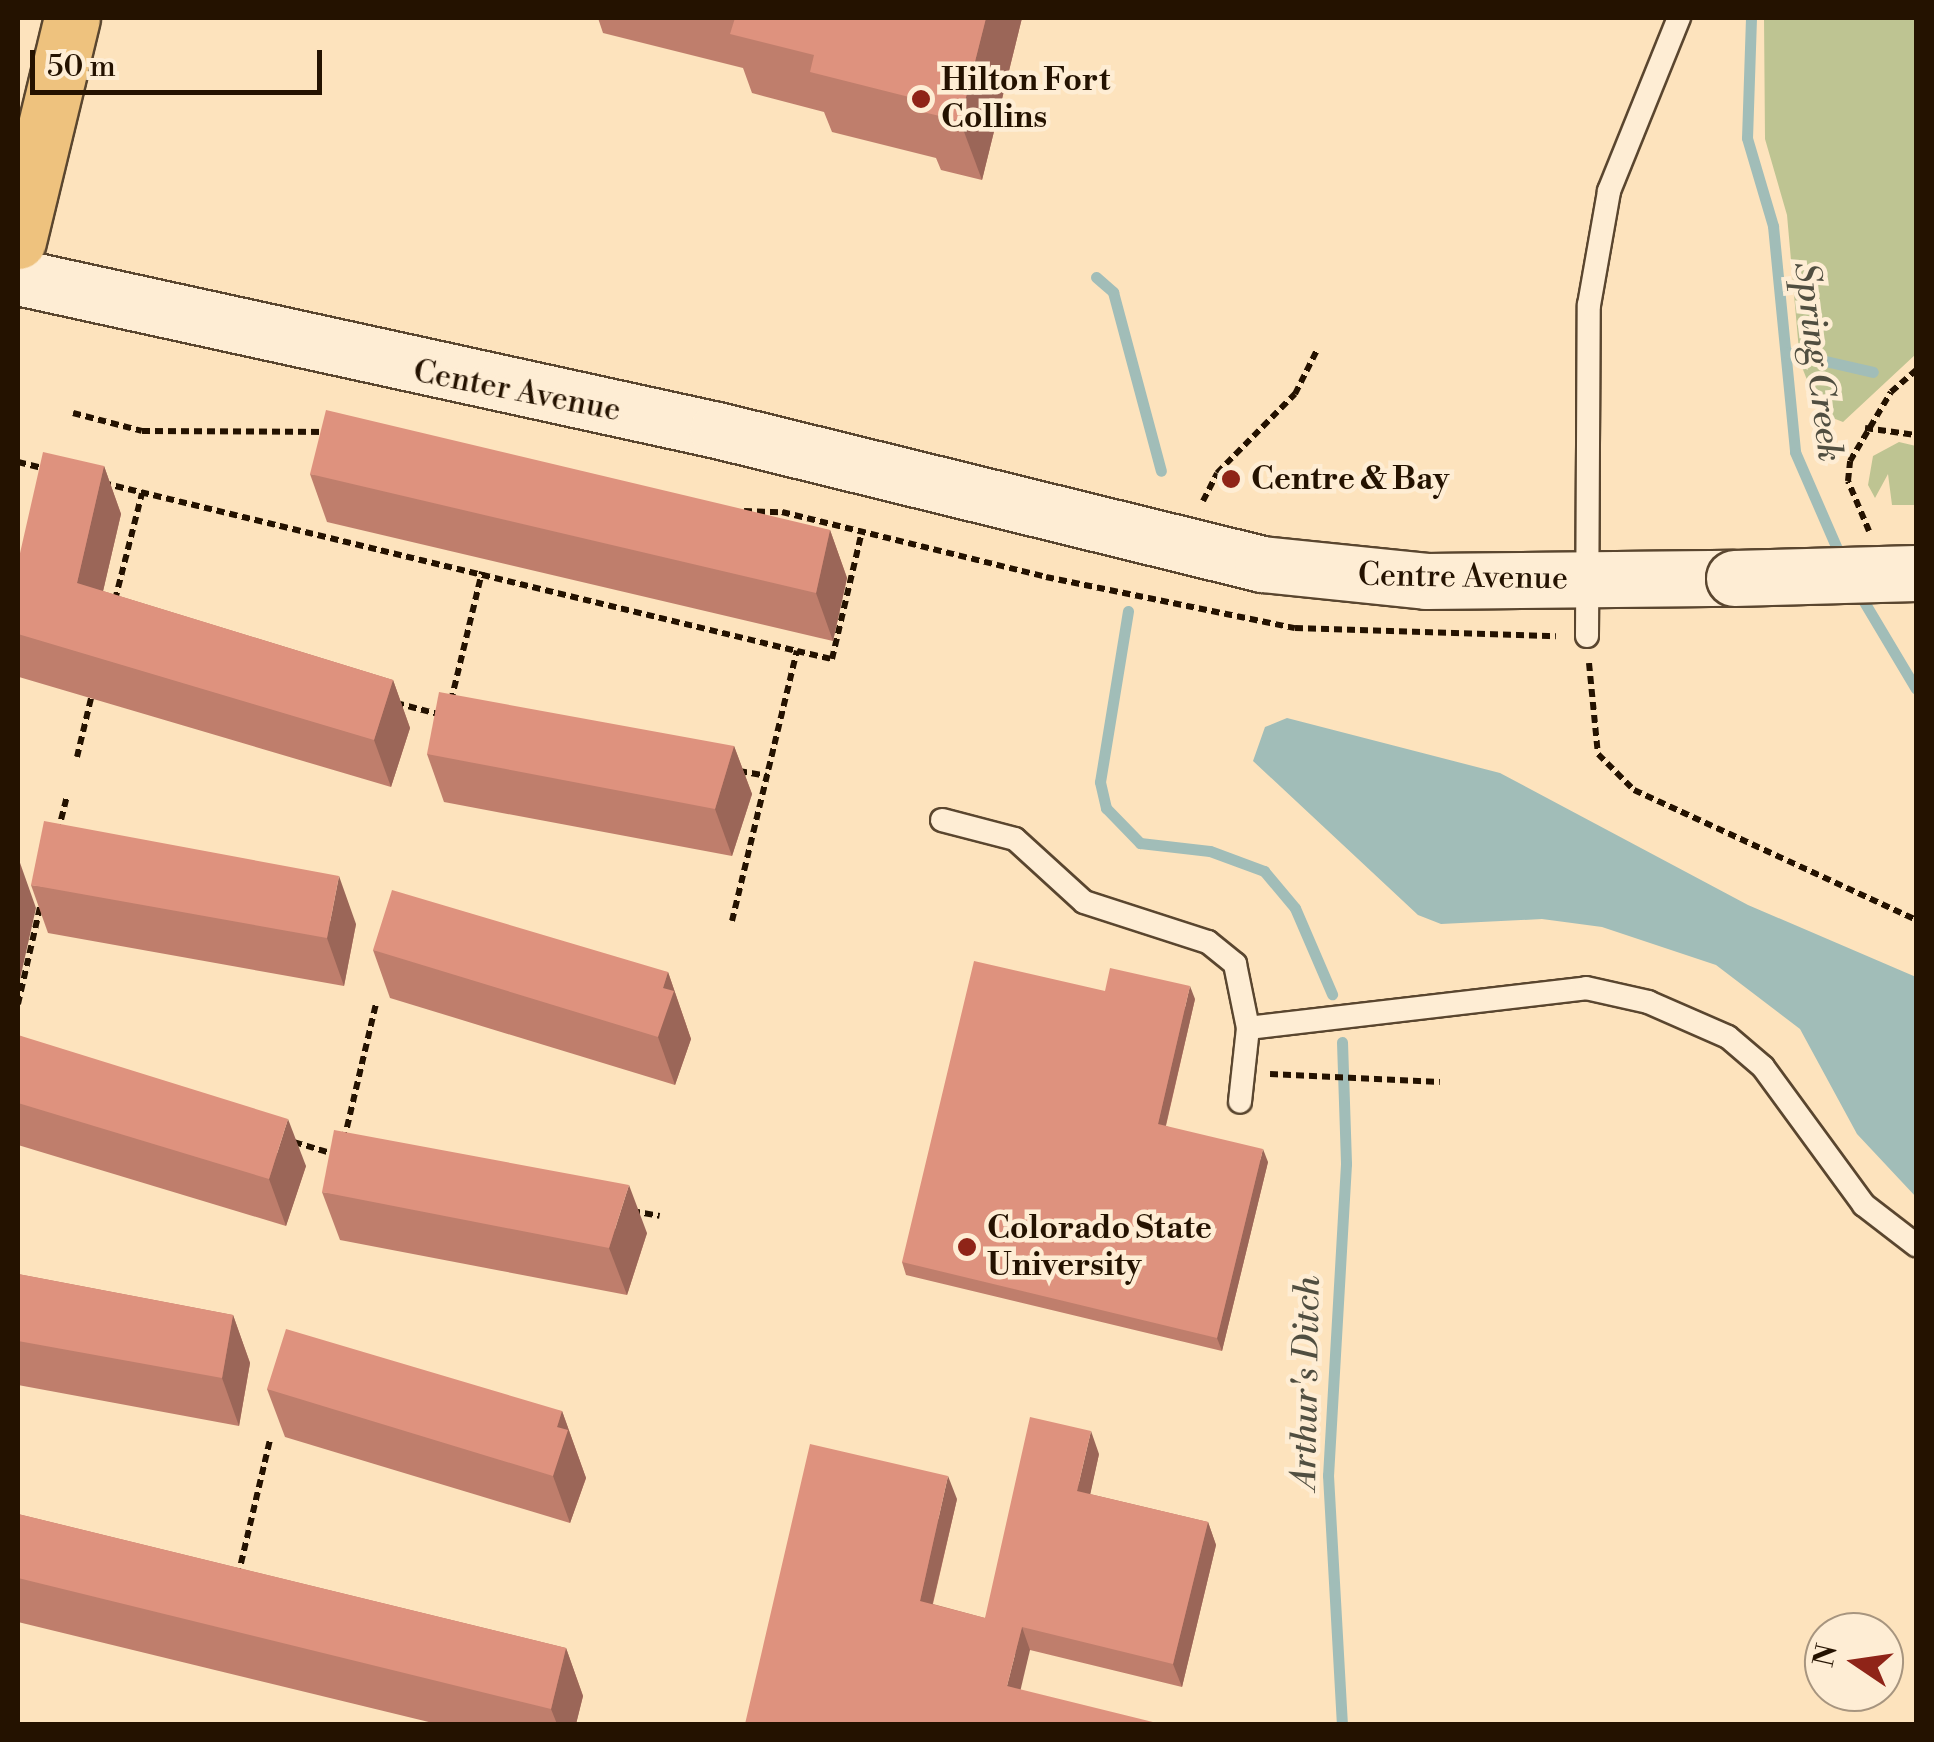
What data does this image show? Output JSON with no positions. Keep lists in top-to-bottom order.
{
  "streets": {
    "street": ["Center Avenue", "Centre Avenue"]
  },
  "crossings": [
    ["Center Avenue", "Centre Avenue"]
  ],
  "water": ["Spring Creek", "Arthur's Ditch"],
  "places": ["Hilton Fort Collins", "Centre & Bay", "Colorado State University"],
  "scale_bar": "50 m",
  "north": "left"
}
